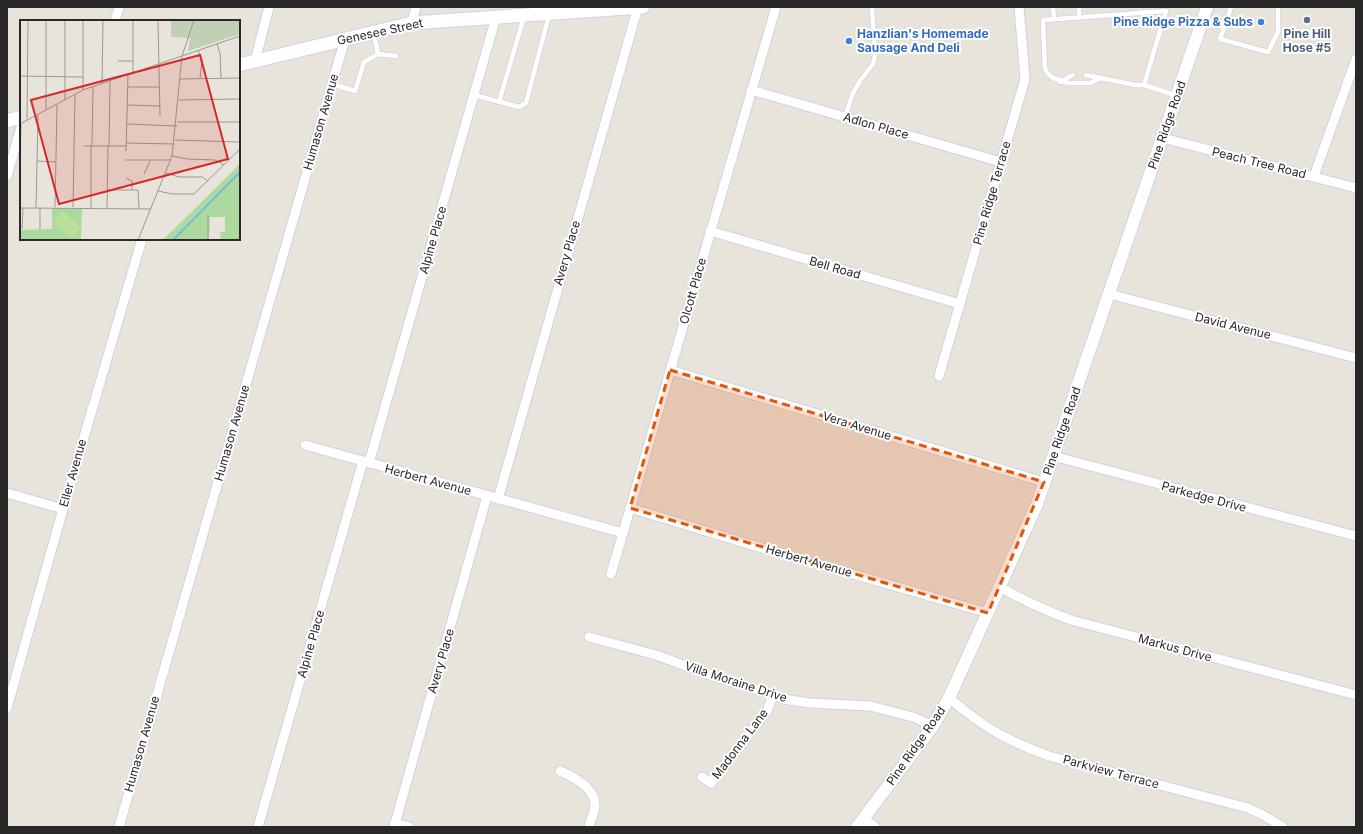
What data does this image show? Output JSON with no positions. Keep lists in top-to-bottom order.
{
  "streets": {
    "main road": ["Genesee Street"],
    "street": [
      "Humason Avenue",
      "Pine Ridge Road",
      "Adlon Place",
      "Peach Tree Road",
      "Pine Ridge Terrace",
      "Alpine Place",
      "Avery Place",
      "Bell Road",
      "Olcott Place",
      "David Avenue",
      "Vera Avenue",
      "Eller Avenue",
      "Herbert Avenue",
      "Parkedge Drive",
      "Markus Drive",
      "Villa Moraine Drive",
      "Madonna Lane",
      "Parkview Terrace"
    ]
  },
  "crossings": [
    ["Genesee Street", "Humason Avenue"],
    ["Genesee Street", "Alpine Place"],
    ["Genesee Street", "Avery Place"],
    ["Pine Ridge Road", "Peach Tree Road"],
    ["Pine Ridge Road", "David Avenue"],
    ["Pine Ridge Road", "Vera Avenue"],
    ["Pine Ridge Road", "Herbert Avenue"],
    ["Pine Ridge Road", "Parkedge Drive"],
    ["Pine Ridge Road", "Markus Drive"],
    ["Pine Ridge Road", "Villa Moraine Drive"],
    ["Pine Ridge Road", "Parkview Terrace"],
    ["Adlon Place", "Pine Ridge Terrace"],
    ["Adlon Place", "Olcott Place"],
    ["Pine Ridge Terrace", "Bell Road"],
    ["Alpine Place", "Herbert Avenue"],
    ["Avery Place", "Herbert Avenue"],
    ["Bell Road", "Olcott Place"],
    ["Olcott Place", "Vera Avenue"],
    ["Olcott Place", "Herbert Avenue"],
    ["Villa Moraine Drive", "Madonna Lane"]
  ],
  "places": ["Pine Hill Hose #5", "Pine Ridge Pizza & Subs", "Hanzlian's Homemade Sausage And Deli"]
}
